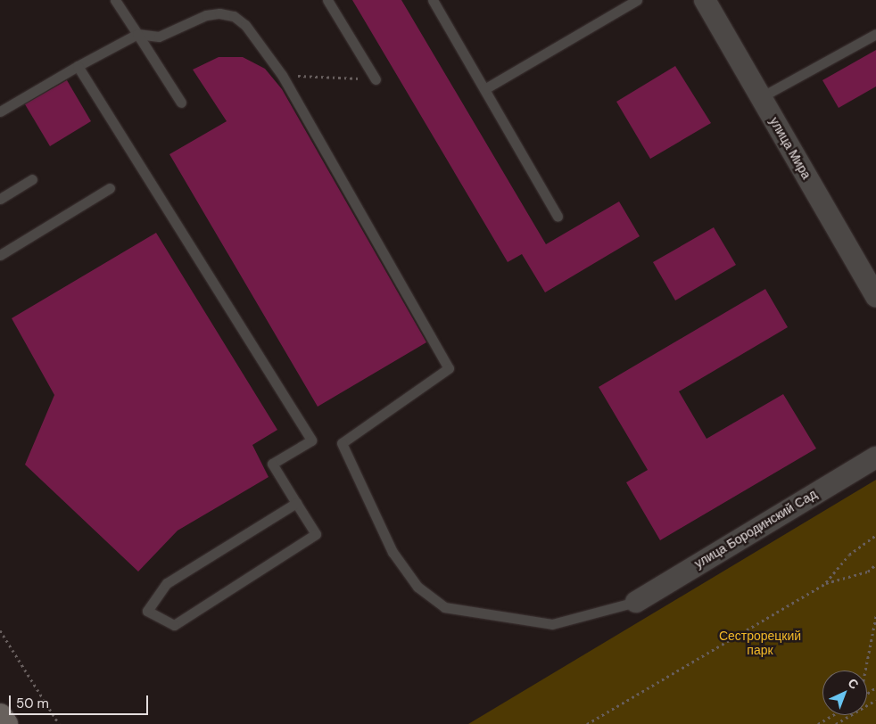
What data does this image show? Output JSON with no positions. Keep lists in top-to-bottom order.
{
  "streets": {
    "street": ["улица Мира", "улица Бородинский Сад"]
  },
  "parks": ["Сестрорецкий парк"],
  "scale_bar": "50 m",
  "north": "top right"
}
